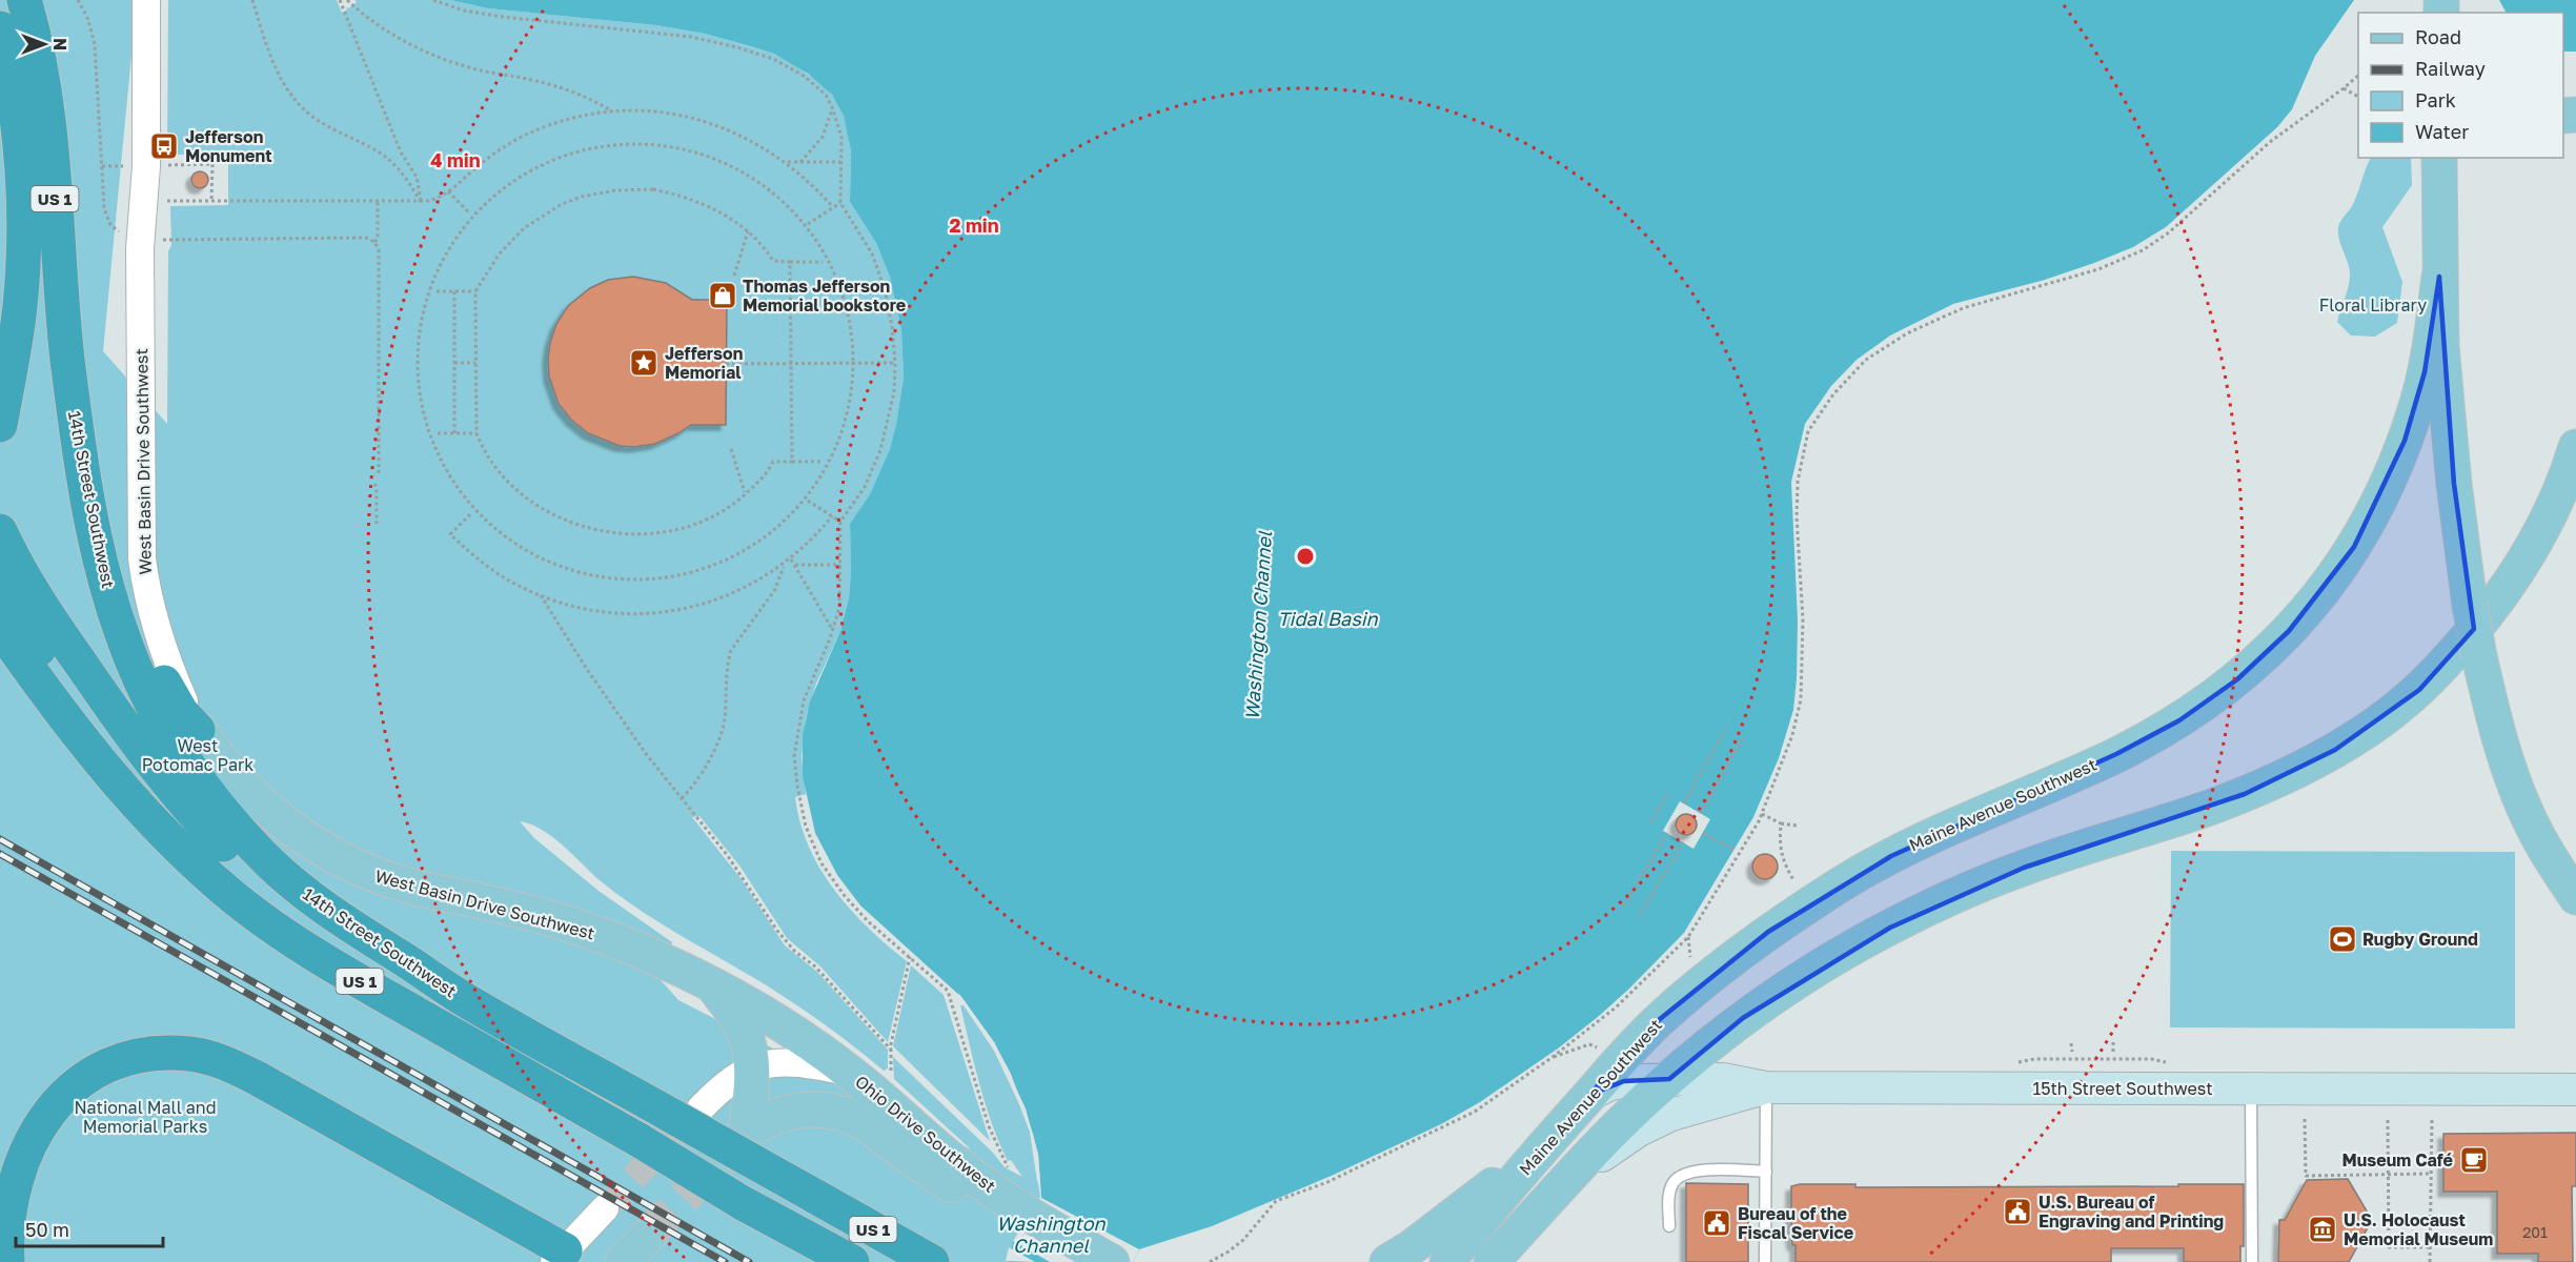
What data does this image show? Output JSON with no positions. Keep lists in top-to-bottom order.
{
  "streets": {
    "highway": ["US 1", "14th Street Southwest"],
    "main road": [
      "West Basin Drive Southwest",
      "Maine Avenue Southwest",
      "15th Street Southwest",
      "Ohio Drive Southwest"
    ]
  },
  "crossings": [
    ["West Basin Drive Southwest", "Ohio Drive Southwest"],
    ["14th Street Southwest", "Ohio Drive Southwest"],
    ["Maine Avenue Southwest", "15th Street Southwest"]
  ],
  "water": ["Tidal Basin", "Washington Channel"],
  "parks": ["Floral Library", "West Potomac Park", "National Mall and Memorial Parks"],
  "places": {
    "bus stop": ["Jefferson Monument"],
    "shop": ["Thomas Jefferson Memorial bookstore"],
    "place": ["Jefferson Memorial"],
    "sports": ["Rugby Ground"],
    "cafe": ["Museum Café"],
    "public building": ["U.S. Bureau of Engraving and Printing", "Bureau of the Fiscal Service"],
    "museum": ["U.S. Holocaust Memorial Museum"]
  },
  "house_numbers": ["201"],
  "legend": [
    "Road",
    "Railway",
    "Park",
    "Water"
  ],
  "scale_bar": "50 m",
  "north": "right",
  "rings": ["4 min", "2 min"]
}
